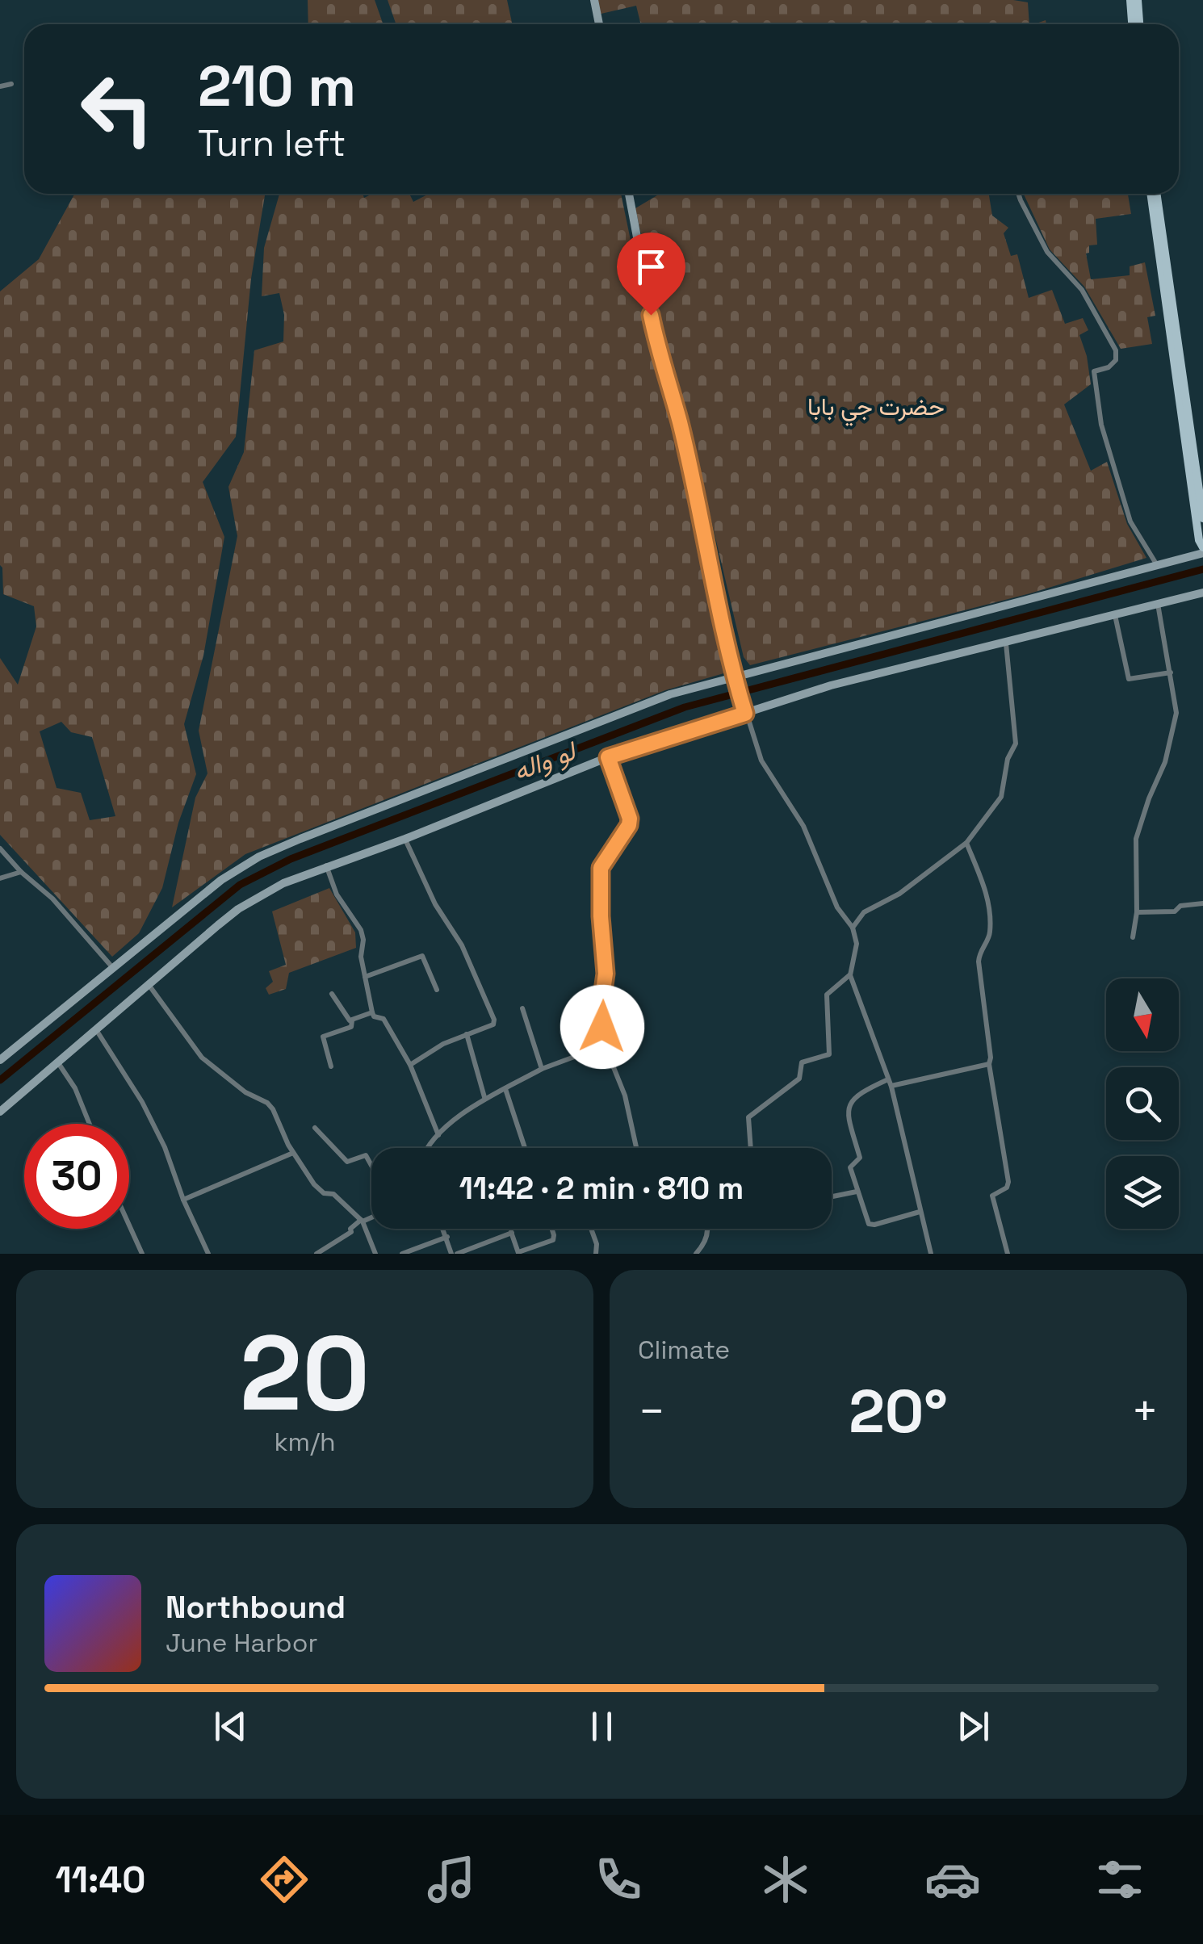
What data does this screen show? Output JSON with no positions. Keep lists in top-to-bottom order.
{
  "water": ["لو واله"],
  "parks": ["حضرت جي بابا"],
  "north": "bottom",
  "page": {
    "turn": ["210 m", "Turn left"],
    "limit": "30",
    "trip": "11:42 · 2 min · 810 m",
    "tile": [
      ["20", "km/h"],
      "Climate"
    ],
    "heat": ["−", "20°", "+"],
    "song": ["Northbound", "June Harbor"],
    "tabs": "11:40"
  }
}
